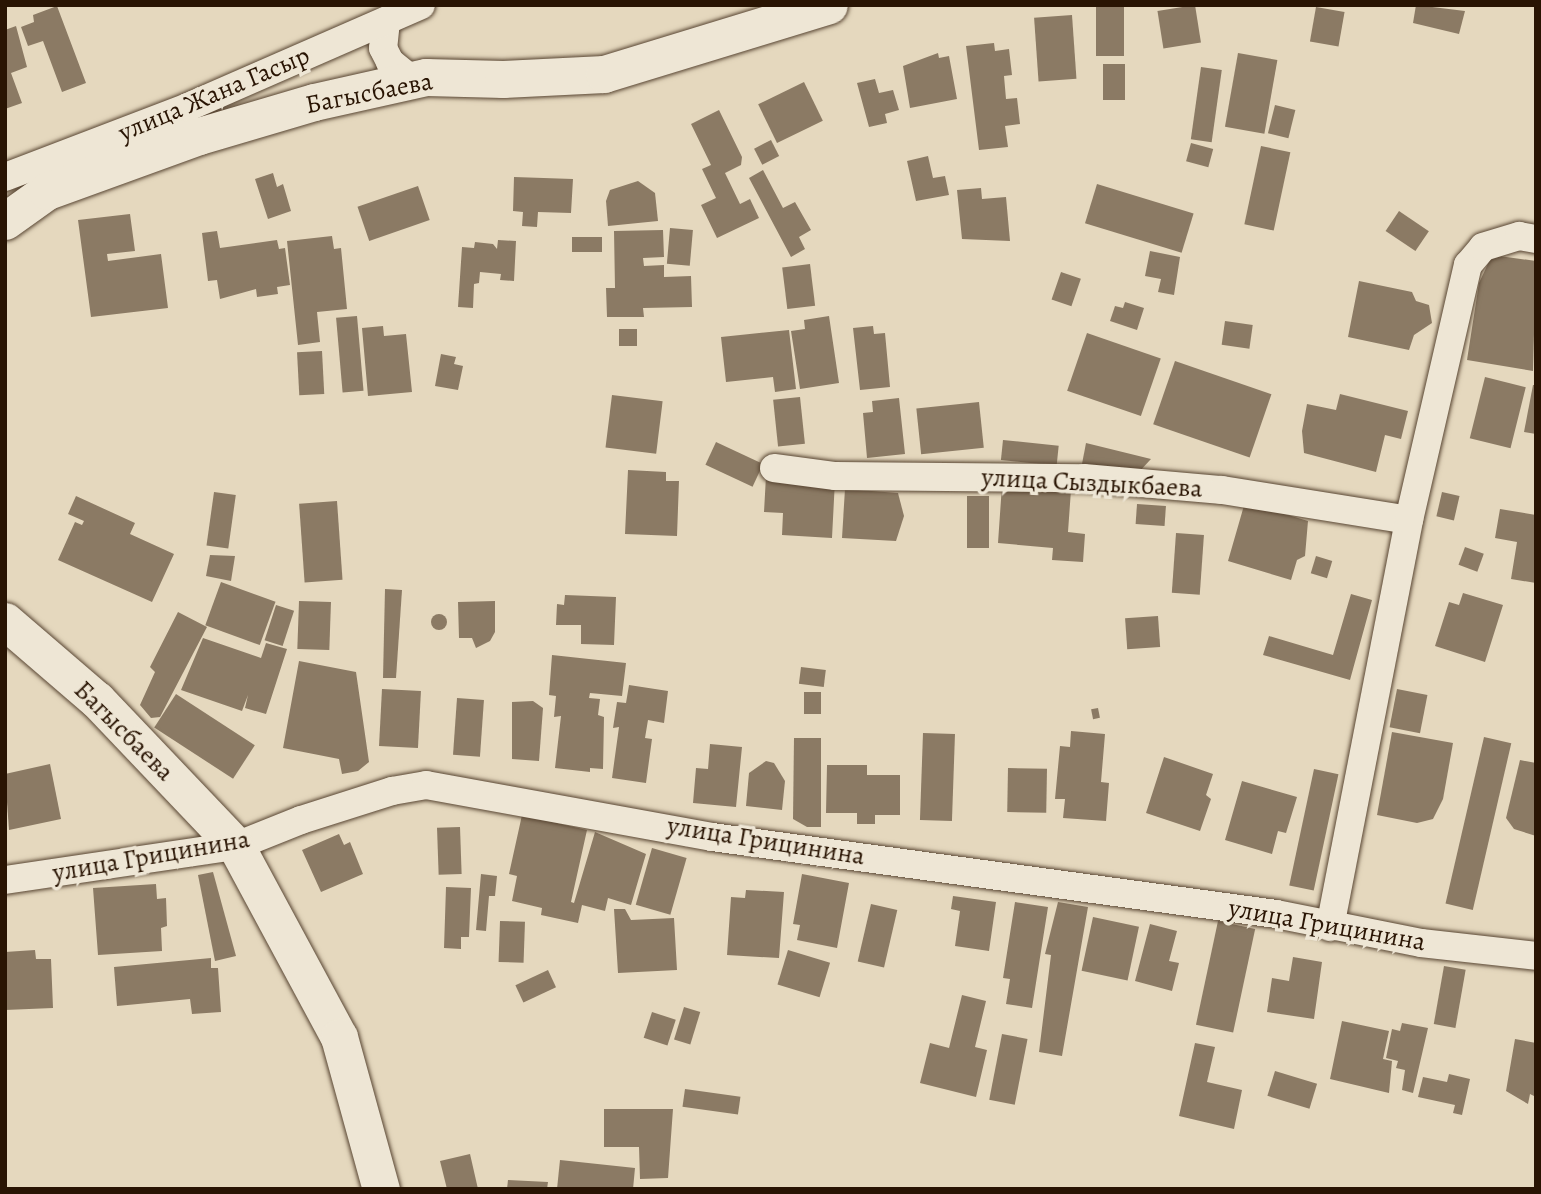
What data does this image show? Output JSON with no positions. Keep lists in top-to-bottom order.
{
  "streets": {
    "street": [
      "Багысбаева",
      "улица Жана Гасыр",
      "улица Сыздыкбаева",
      "улица Грицинина"
    ]
  },
  "crossings": [
    ["Багысбаева", "улица Жана Гасыр"],
    ["Багысбаева", "улица Грицинина"]
  ]
}
